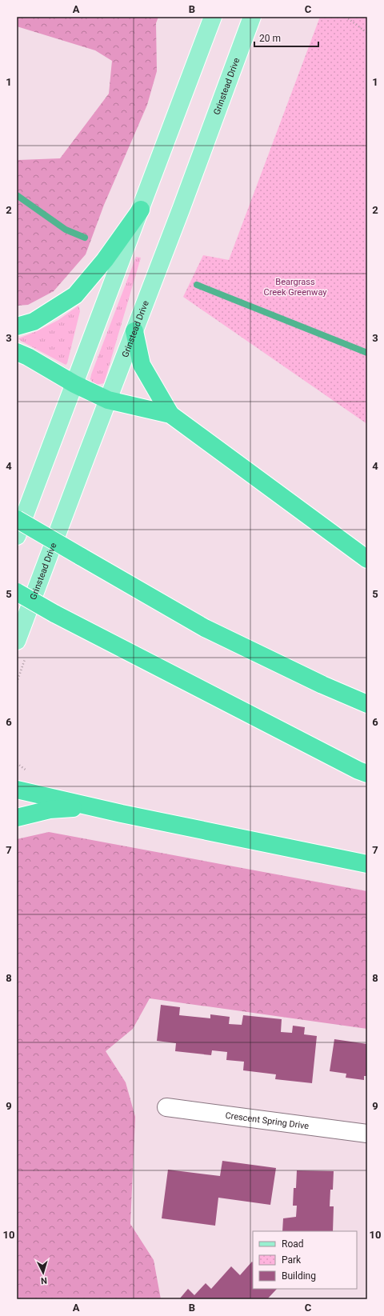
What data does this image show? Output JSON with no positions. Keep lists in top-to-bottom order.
{
  "streets": {
    "main road": ["Grinstead Drive"],
    "street": ["Crescent Spring Drive"]
  },
  "parks": ["Beargrass Creek Greenway"],
  "legend": ["Road", "Park", "Building"],
  "scale_bar": "20 m",
  "north": "bottom",
  "grid": {
    "columns": ["A", "B", "C"],
    "rows": [
      "1",
      "2",
      "3",
      "4",
      "5",
      "6",
      "7",
      "8",
      "9",
      "10"
    ]
  }
}
